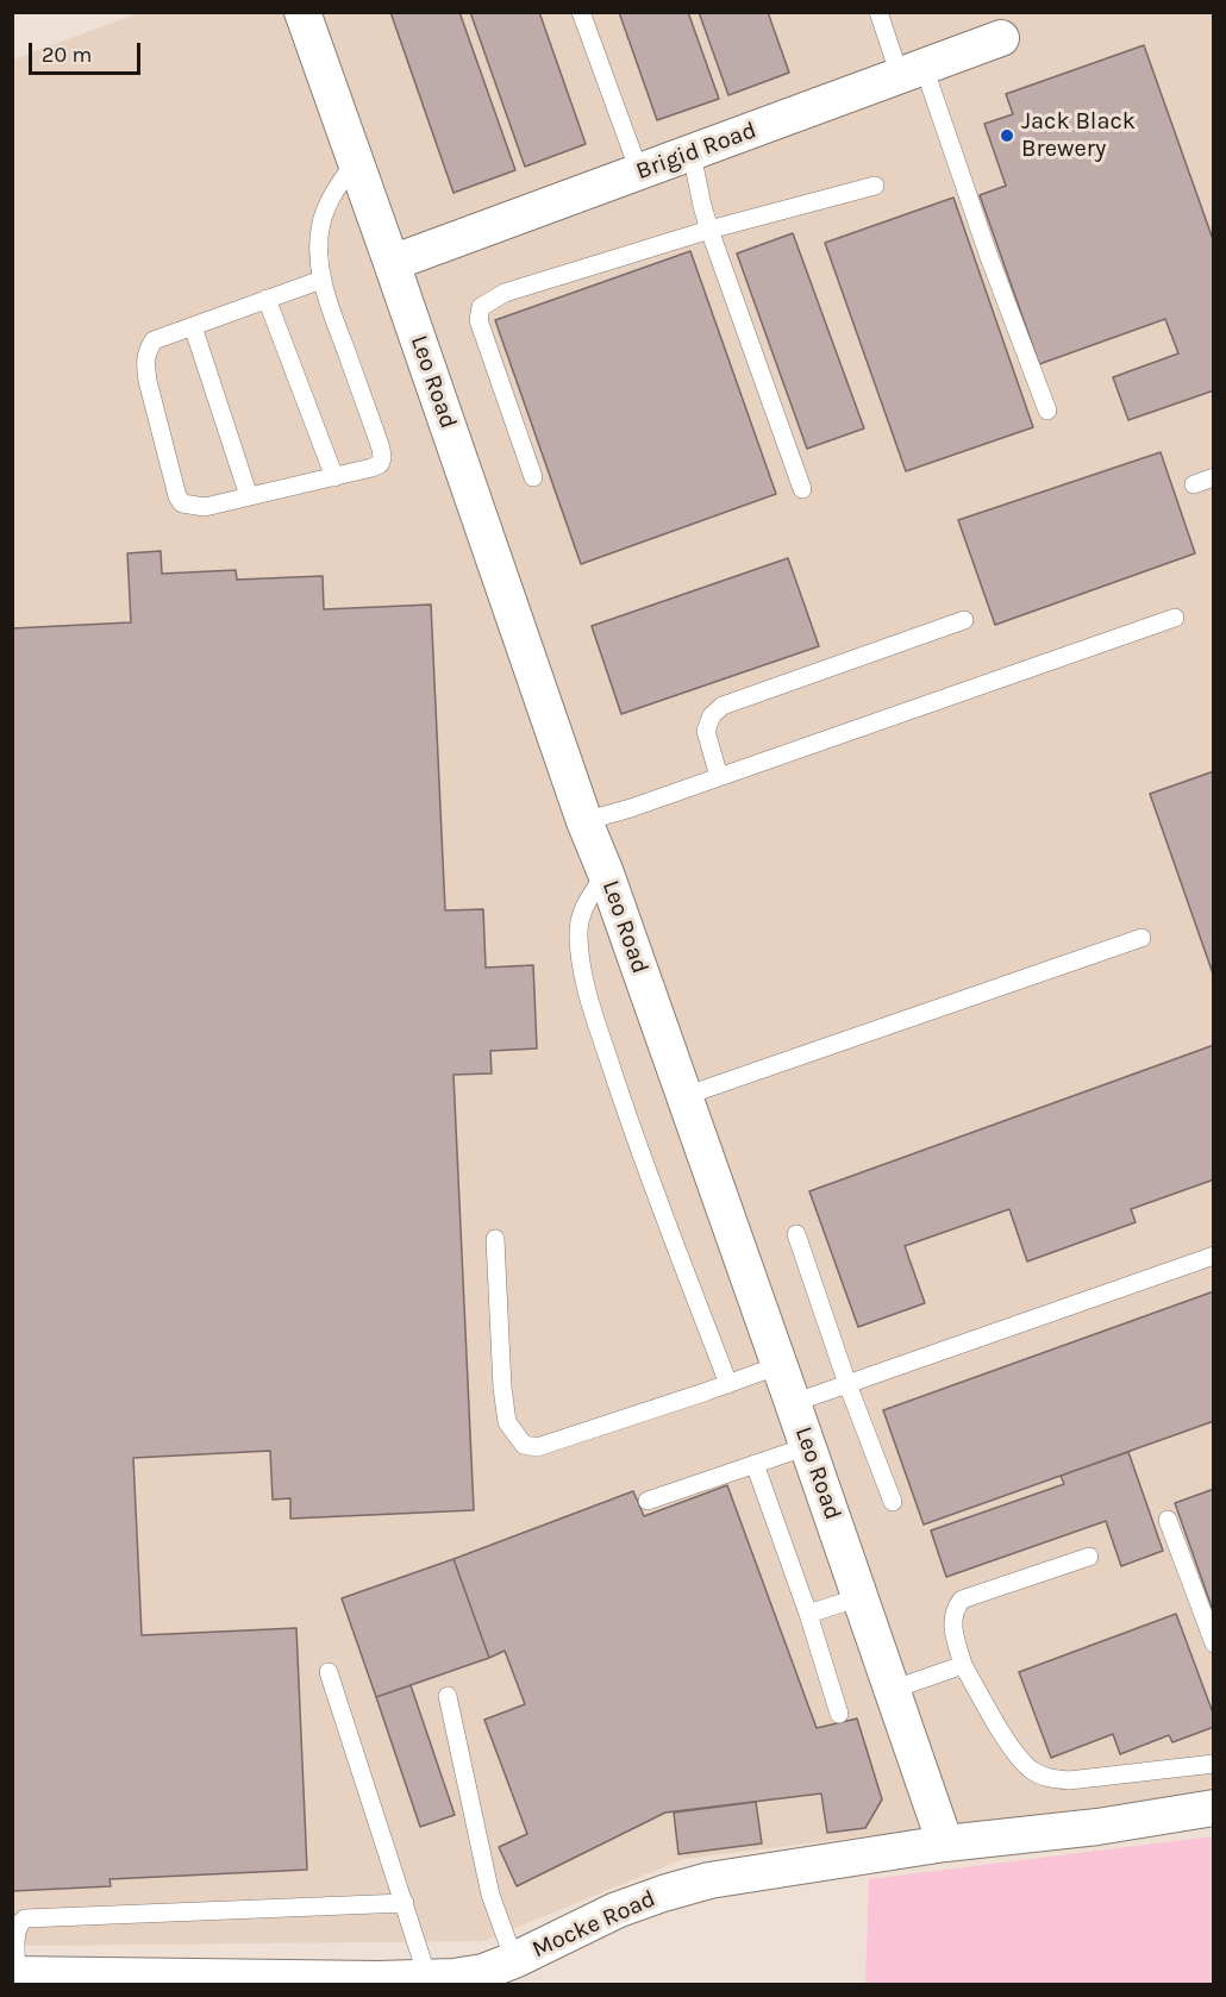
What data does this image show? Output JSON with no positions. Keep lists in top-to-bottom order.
{
  "streets": {
    "street": ["Brigid Road", "Leo Road", "Mocke Road"]
  },
  "crossings": [
    ["Brigid Road", "Leo Road"],
    ["Leo Road", "Mocke Road"]
  ],
  "places": ["Jack Black Brewery"],
  "scale_bar": "20 m"
}
